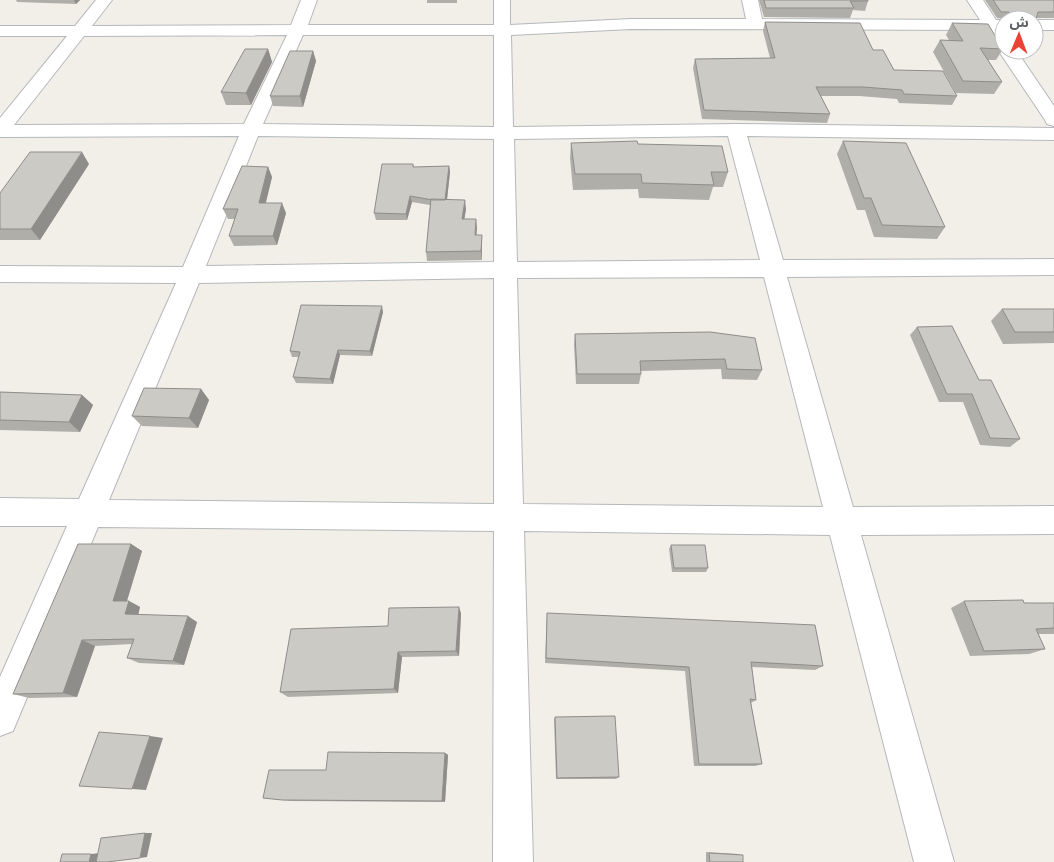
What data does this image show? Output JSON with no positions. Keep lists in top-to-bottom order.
{
  "north": "top"
}
